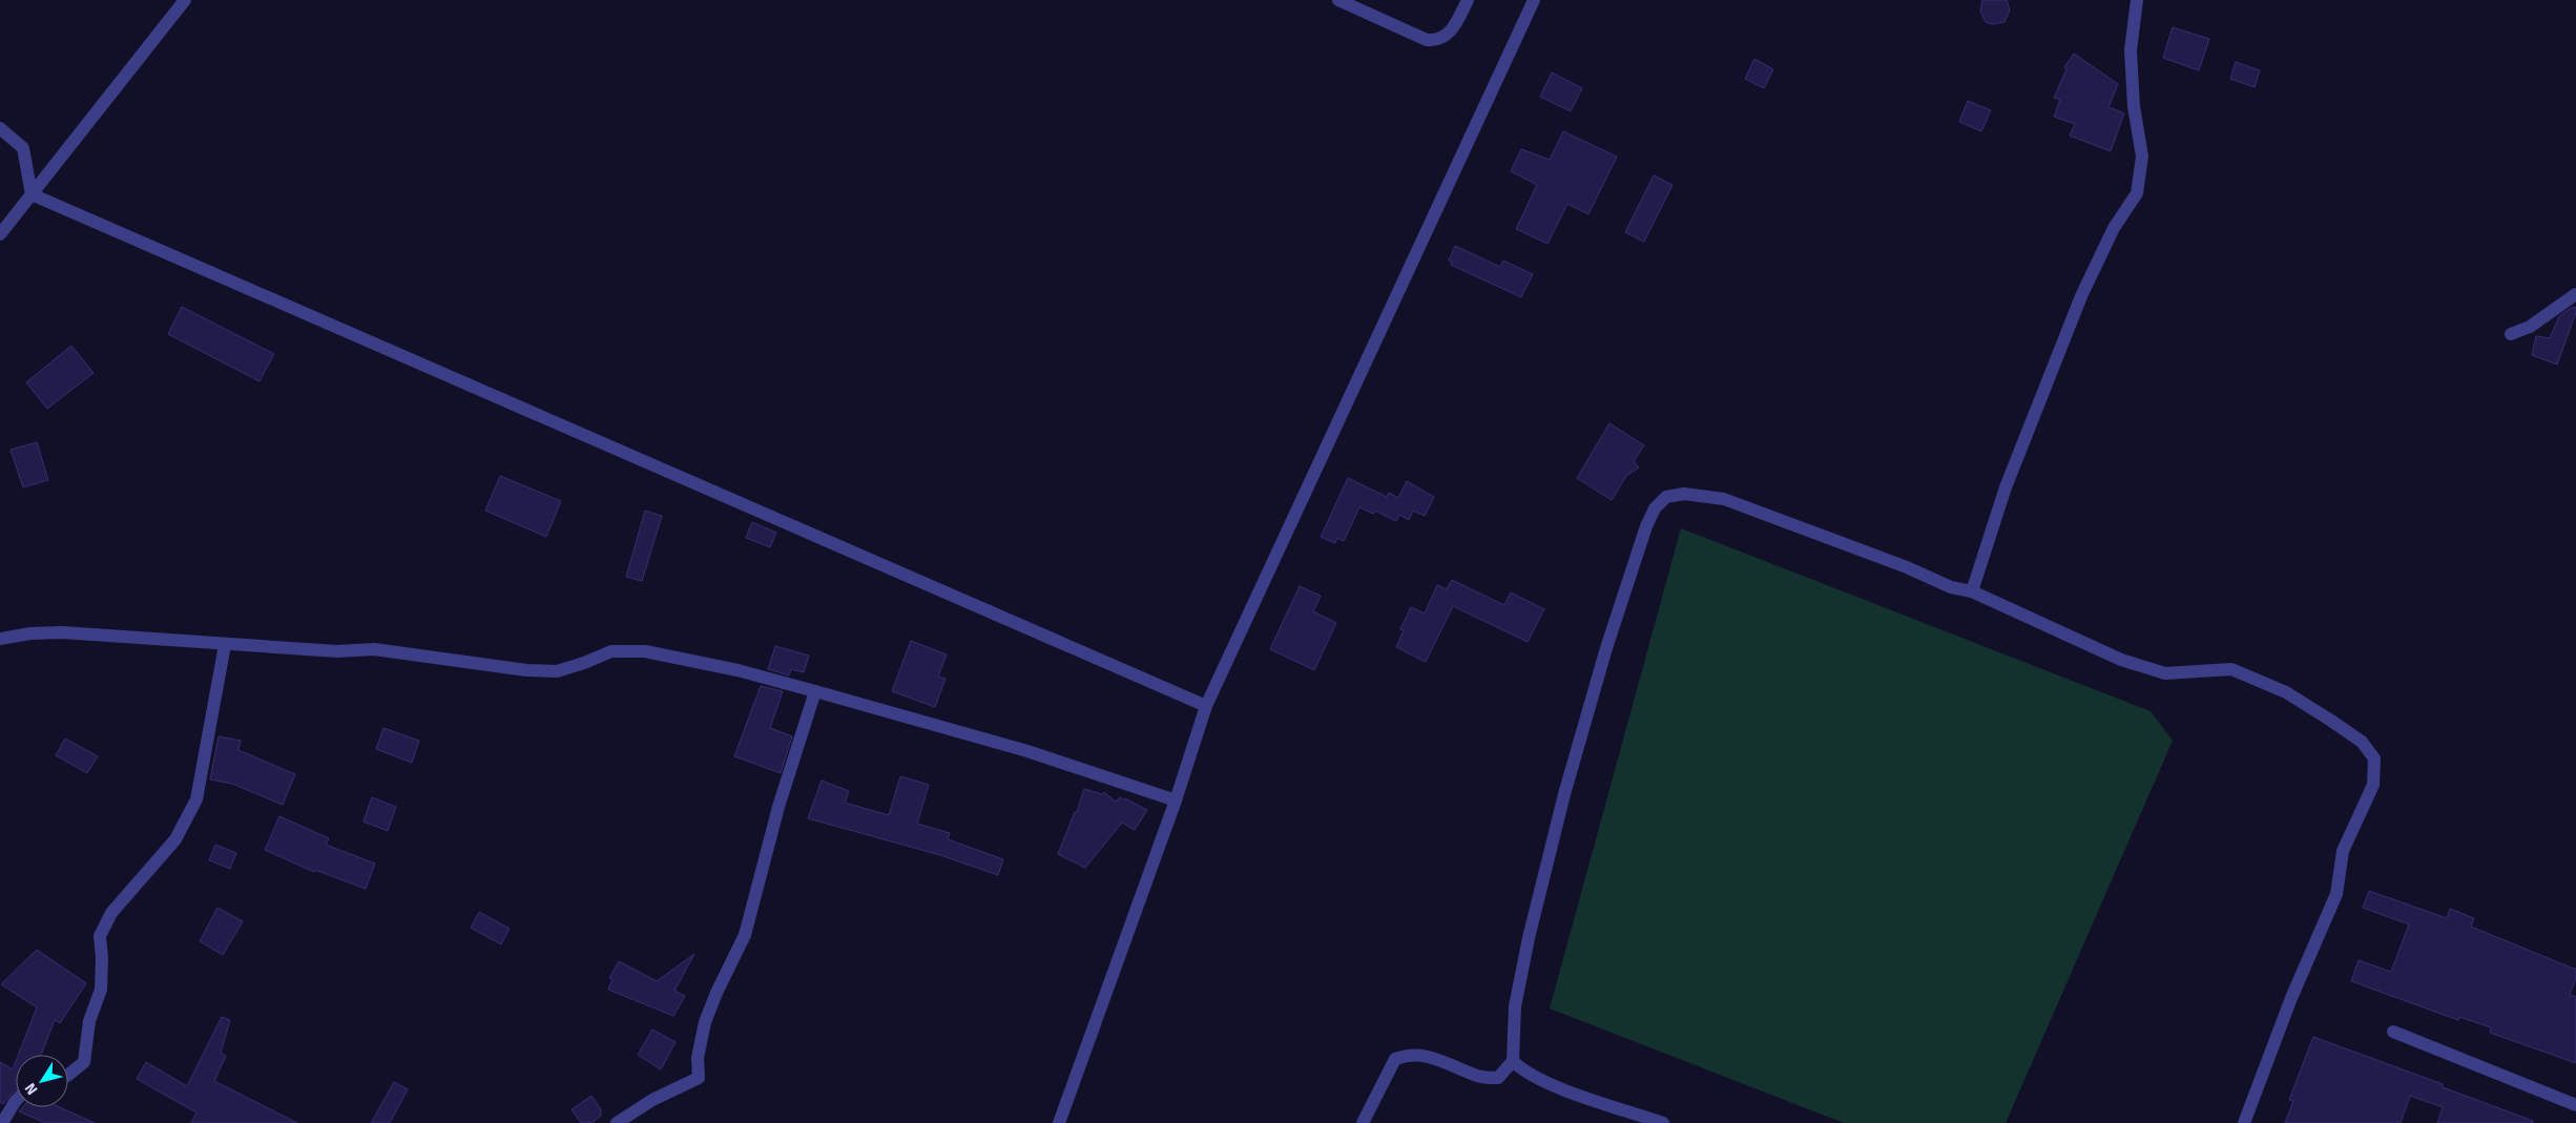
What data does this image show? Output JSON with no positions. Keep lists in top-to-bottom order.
{
  "north": "bottom left"
}
